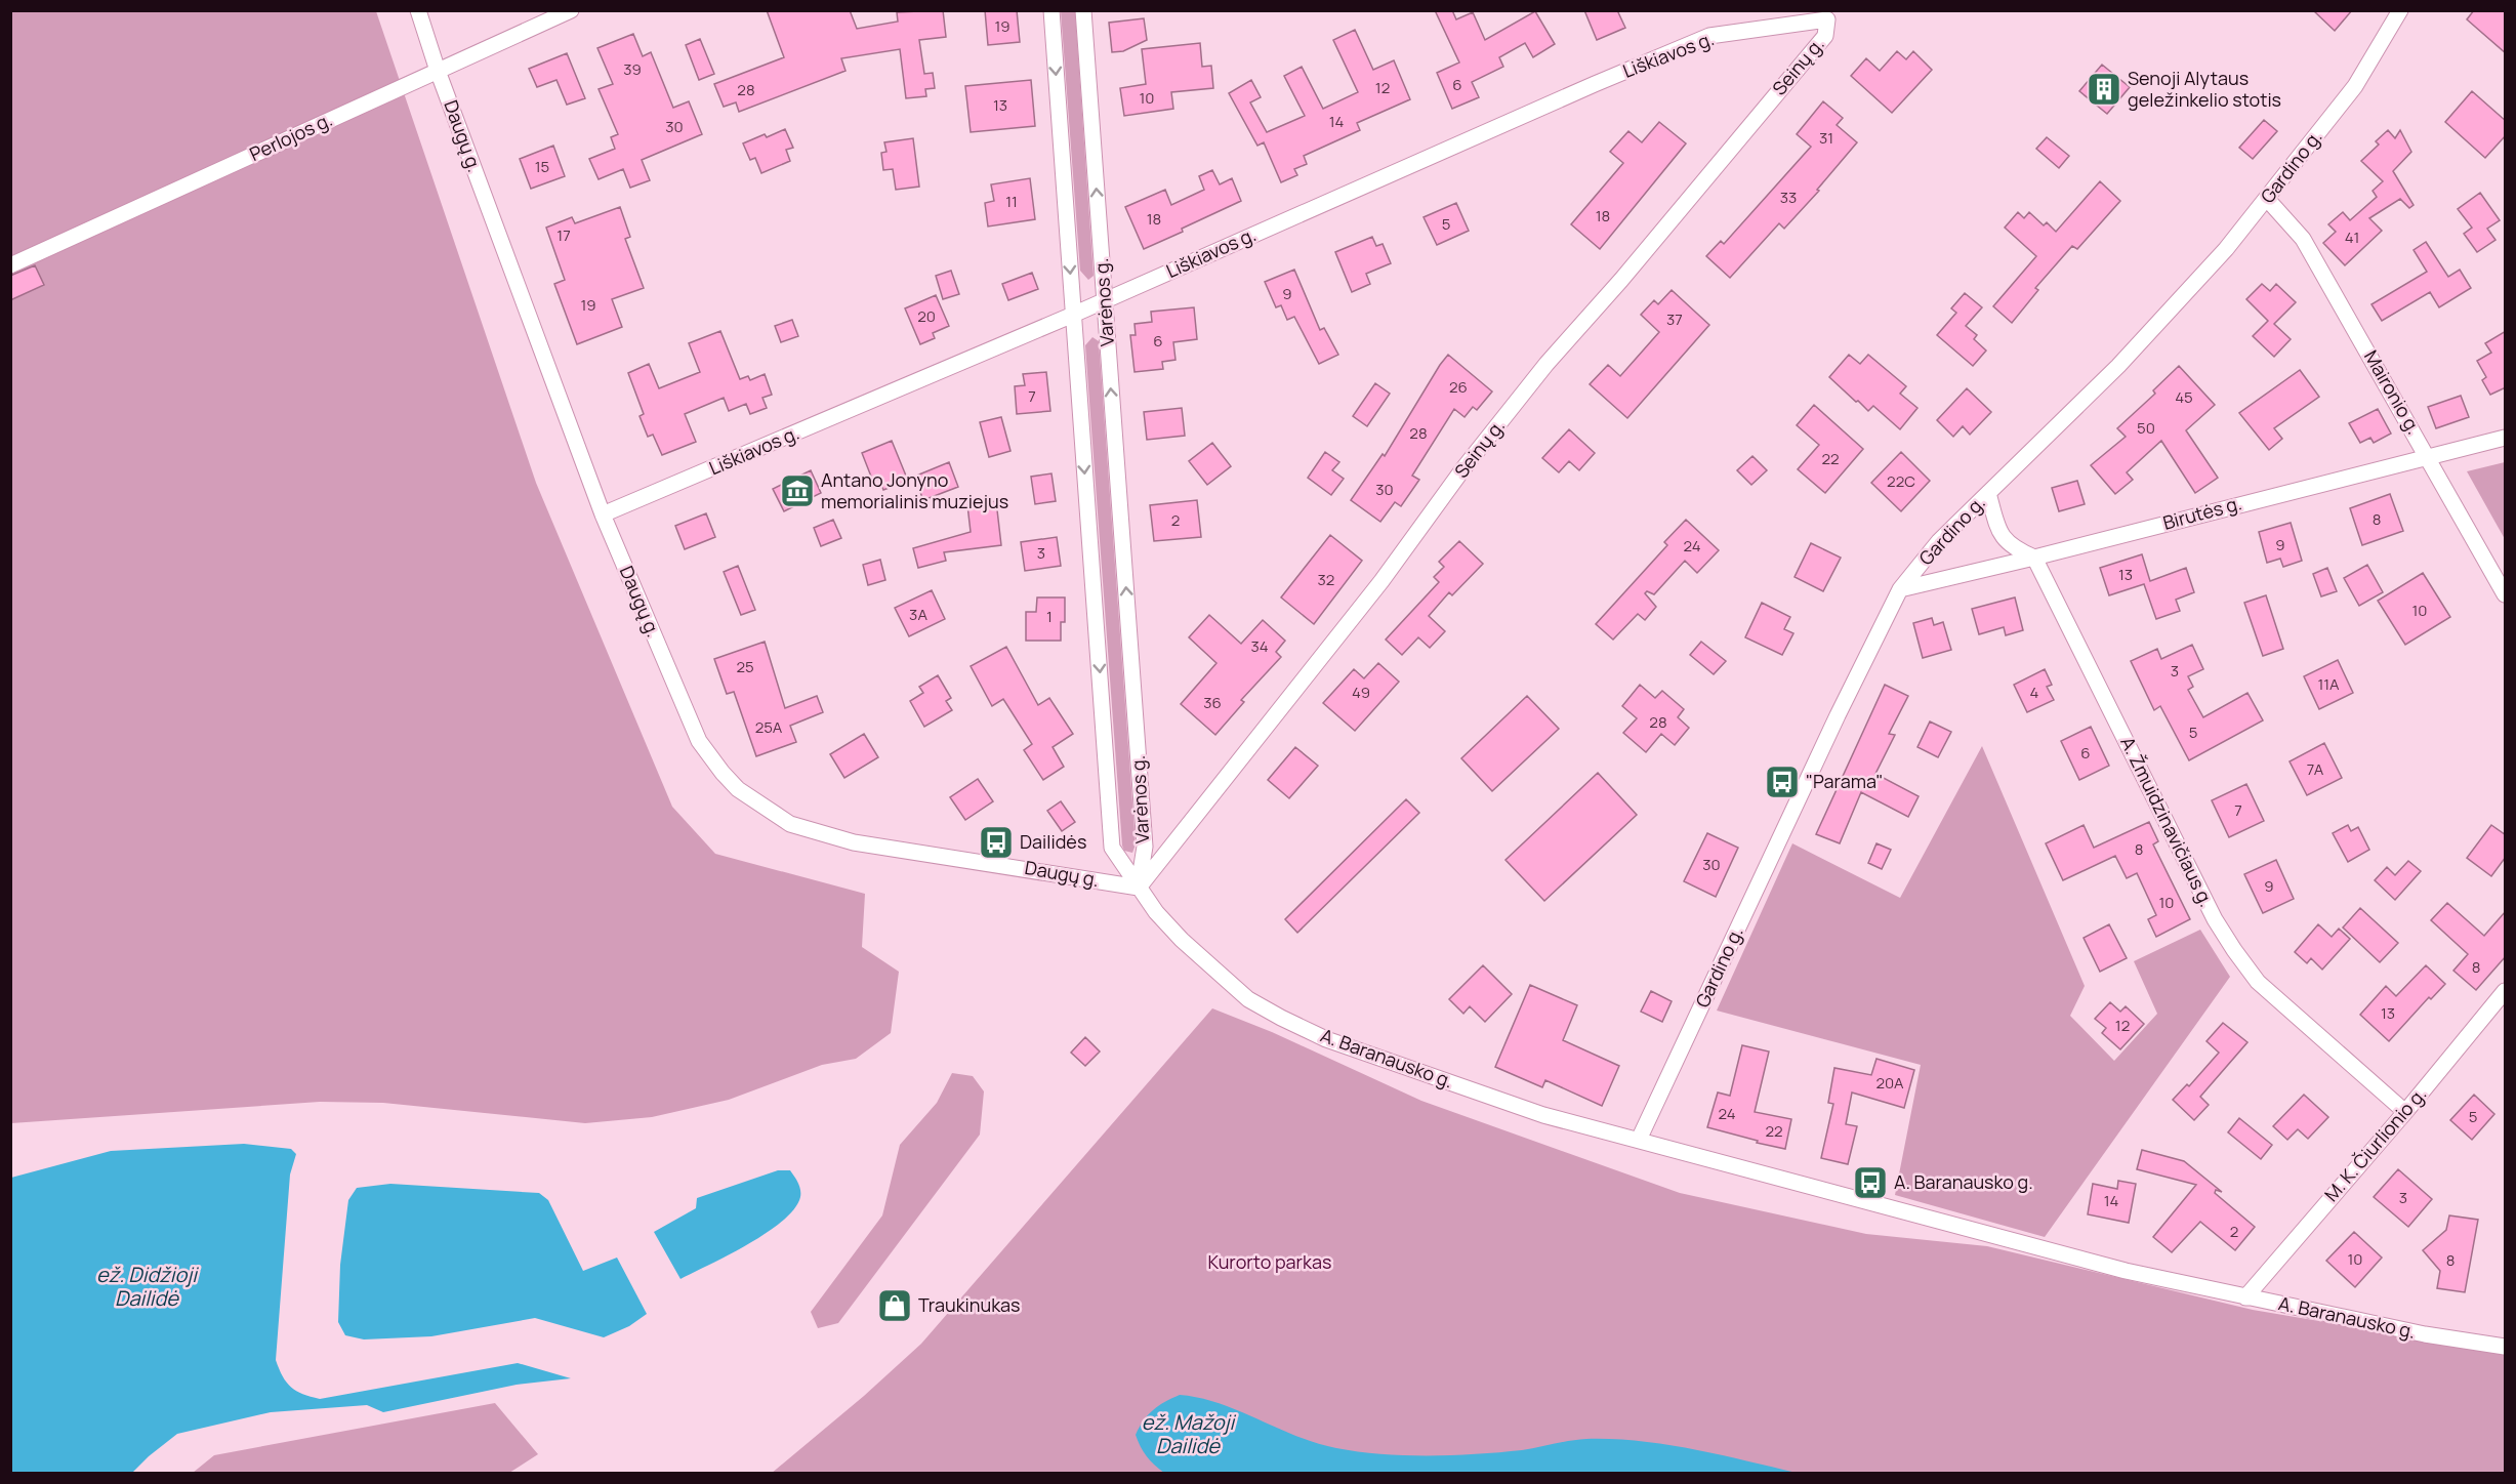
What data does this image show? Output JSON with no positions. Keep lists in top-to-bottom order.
{
  "streets": {
    "street": [
      "Liškiavos g.",
      "Seinų g.",
      "Daugų g.",
      "Perlojos g.",
      "Gardino g.",
      "Varėnos g.",
      "Maironio g.",
      "Birutės g.",
      "A. Žmuidzinavičiaus g.",
      "A. Baranausko g.",
      "M. K. Čiurlionio g."
    ]
  },
  "crossings": [
    ["Liškiavos g.", "Seinų g."],
    ["Liškiavos g.", "Daugų g."],
    ["Liškiavos g.", "Varėnos g."],
    ["Seinų g.", "Daugų g."],
    ["Seinų g.", "Varėnos g."],
    ["Seinų g.", "A. Baranausko g."],
    ["Daugų g.", "Perlojos g."],
    ["Daugų g.", "Varėnos g."],
    ["Daugų g.", "A. Baranausko g."],
    ["Gardino g.", "Maironio g."],
    ["Gardino g.", "Birutės g."],
    ["Gardino g.", "A. Baranausko g."],
    ["Varėnos g.", "A. Baranausko g."],
    ["Maironio g.", "Birutės g."],
    ["Birutės g.", "A. Žmuidzinavičiaus g."],
    ["A. Žmuidzinavičiaus g.", "M. K. Čiurlionio g."],
    ["A. Baranausko g.", "M. K. Čiurlionio g."]
  ],
  "water": ["ež. Didžioji Dailidė", "ež. Mažoji Dailidė"],
  "parks": ["Kurorto parkas"],
  "places": {
    "building": ["Senoji Alytaus geležinkelio stotis"],
    "museum": ["Antano Jonyno memorialinis muziejus"],
    "bus stop": ["\"Parama\"", "Dailidės", "A. Baranausko g."],
    "shop": ["Traukinukas"]
  },
  "house_numbers": [
    "19",
    "39",
    "6",
    "12",
    "28",
    "10",
    "13",
    "14",
    "30",
    "31",
    "15",
    "33",
    "11",
    "18",
    "18",
    "5",
    "17",
    "41",
    "9",
    "19",
    "20",
    "37",
    "6",
    "26",
    "7",
    "45",
    "50",
    "28",
    "22",
    "22C",
    "30",
    "8",
    "2",
    "9",
    "24",
    "3",
    "13",
    "32",
    "10",
    "3A",
    "1",
    "34",
    "25",
    "3",
    "11A",
    "49",
    "4",
    "36",
    "28",
    "25A",
    "5",
    "6",
    "7A",
    "7",
    "8",
    "30",
    "9",
    "10",
    "8",
    "13",
    "12",
    "20A",
    "24",
    "5",
    "22",
    "3",
    "14",
    "2",
    "10",
    "8"
  ]
}
